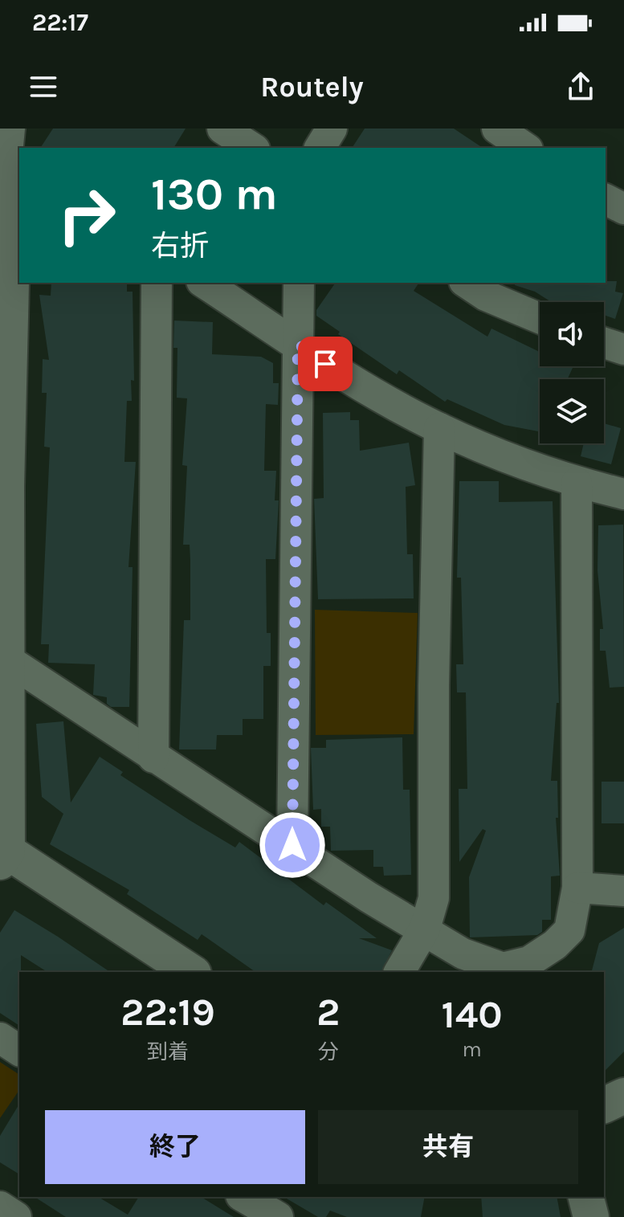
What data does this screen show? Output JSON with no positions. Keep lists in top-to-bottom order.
{
  "page": {
    "status": "22:17",
    "header": "Routely",
    "turn": ["130 m", "右折"],
    "eta": [
      "22:19",
      "到着",
      "2",
      "分",
      "140",
      "m"
    ],
    "buttons": ["終了", "共有"]
  }
}
